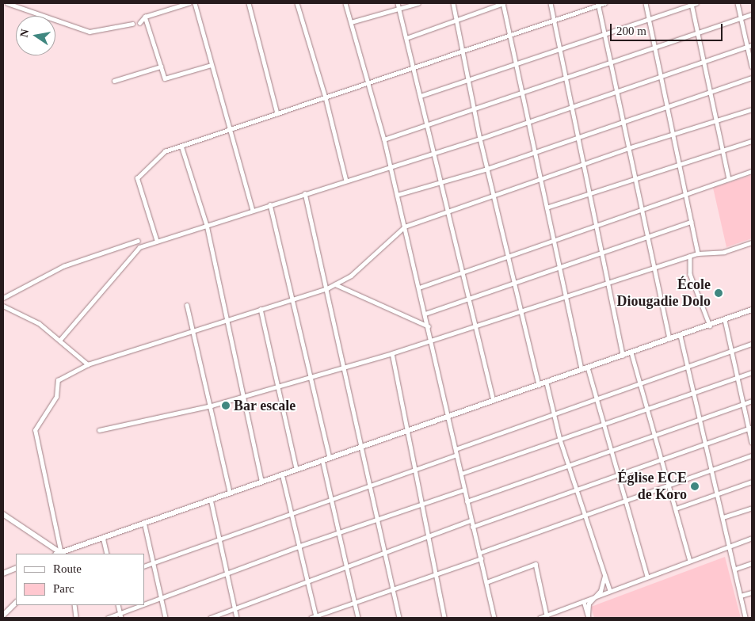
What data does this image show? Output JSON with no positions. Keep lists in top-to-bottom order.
{
  "places": ["École Diougadie Dolo", "Bar escale", "Église ECE de Koro"],
  "legend": ["Route", "Parc"],
  "scale_bar": "200 m",
  "north": "left"
}
